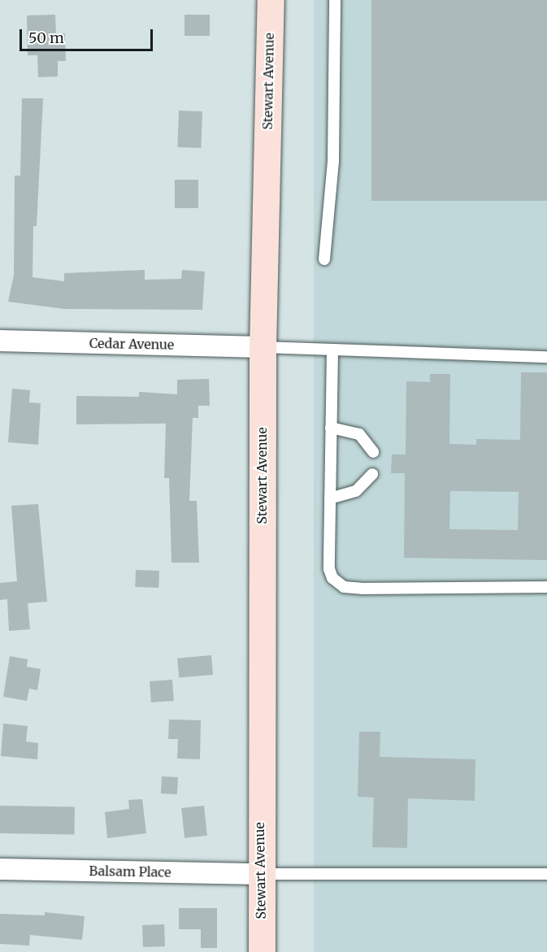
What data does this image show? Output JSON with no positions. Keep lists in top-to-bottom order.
{
  "streets": {
    "main road": ["Stewart Avenue"],
    "street": ["Cedar Avenue", "Balsam Place"]
  },
  "crossings": [
    ["Stewart Avenue", "Cedar Avenue"],
    ["Stewart Avenue", "Balsam Place"]
  ],
  "scale_bar": "50 m"
}
